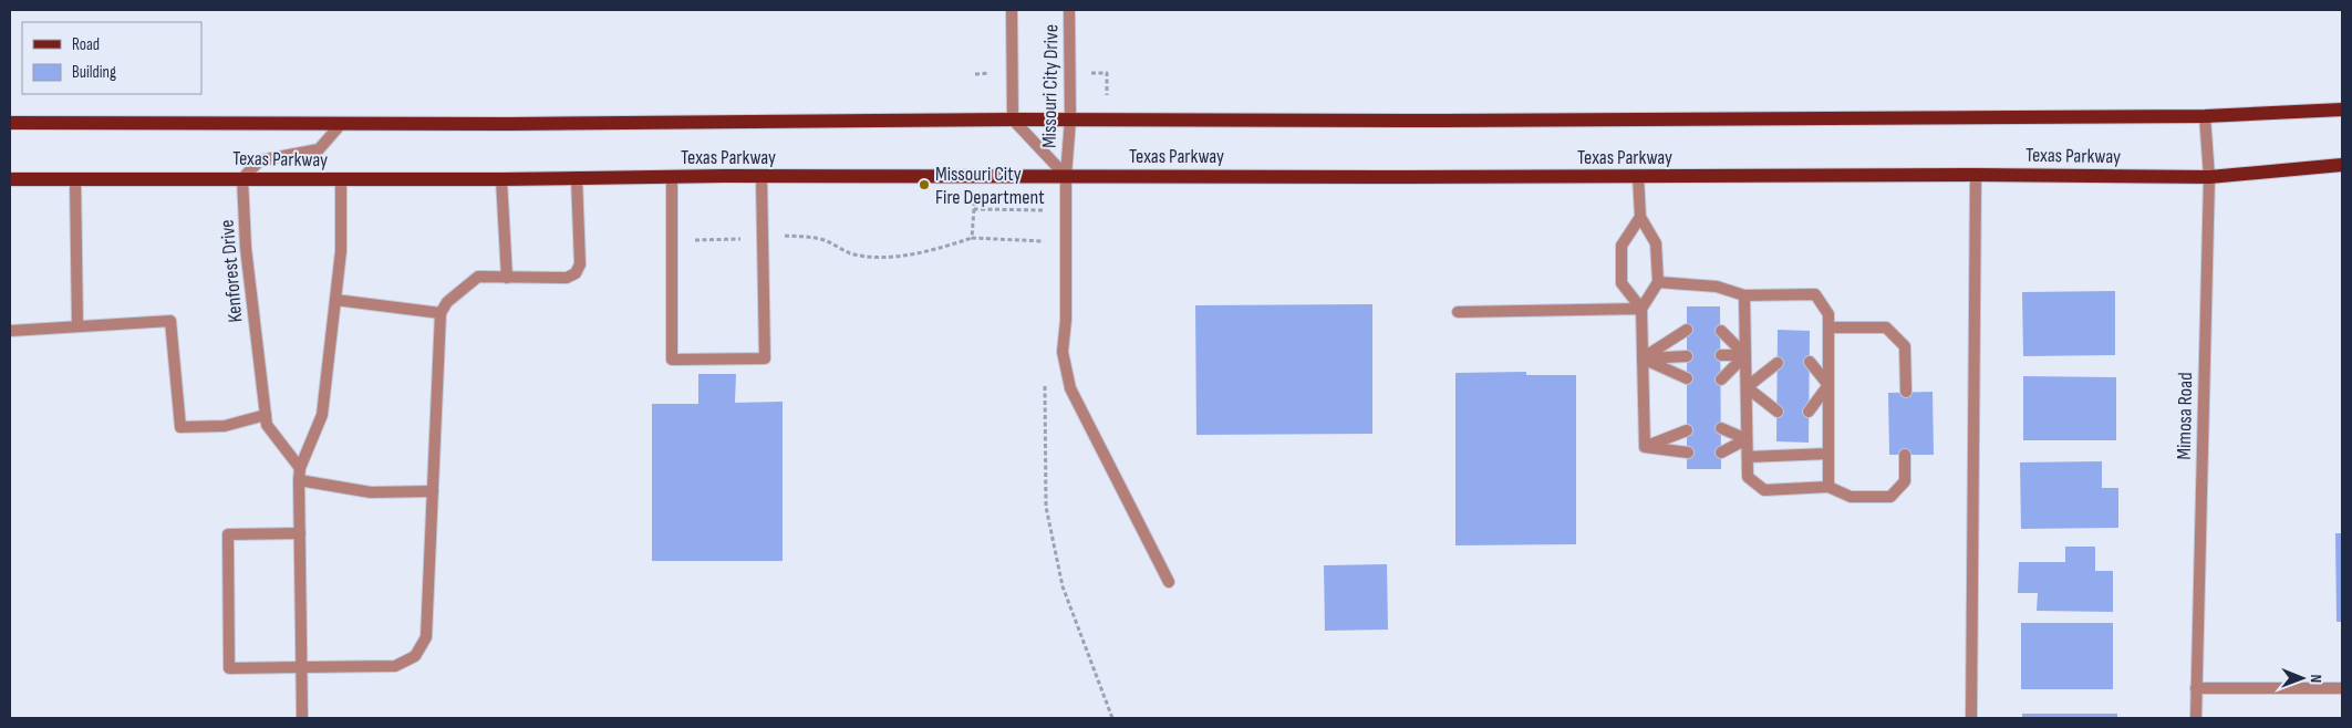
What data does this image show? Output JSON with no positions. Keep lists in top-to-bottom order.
{
  "streets": {
    "main road": ["Texas Parkway"],
    "street": ["Missouri City Drive", "Kenforest Drive", "Mimosa Road"]
  },
  "crossings": [
    ["Missouri City Drive", "Texas Parkway"],
    ["Texas Parkway", "Kenforest Drive"],
    ["Texas Parkway", "Mimosa Road"]
  ],
  "places": ["Missouri City Fire Department"],
  "legend": ["Road", "Building"],
  "north": "right"
}
